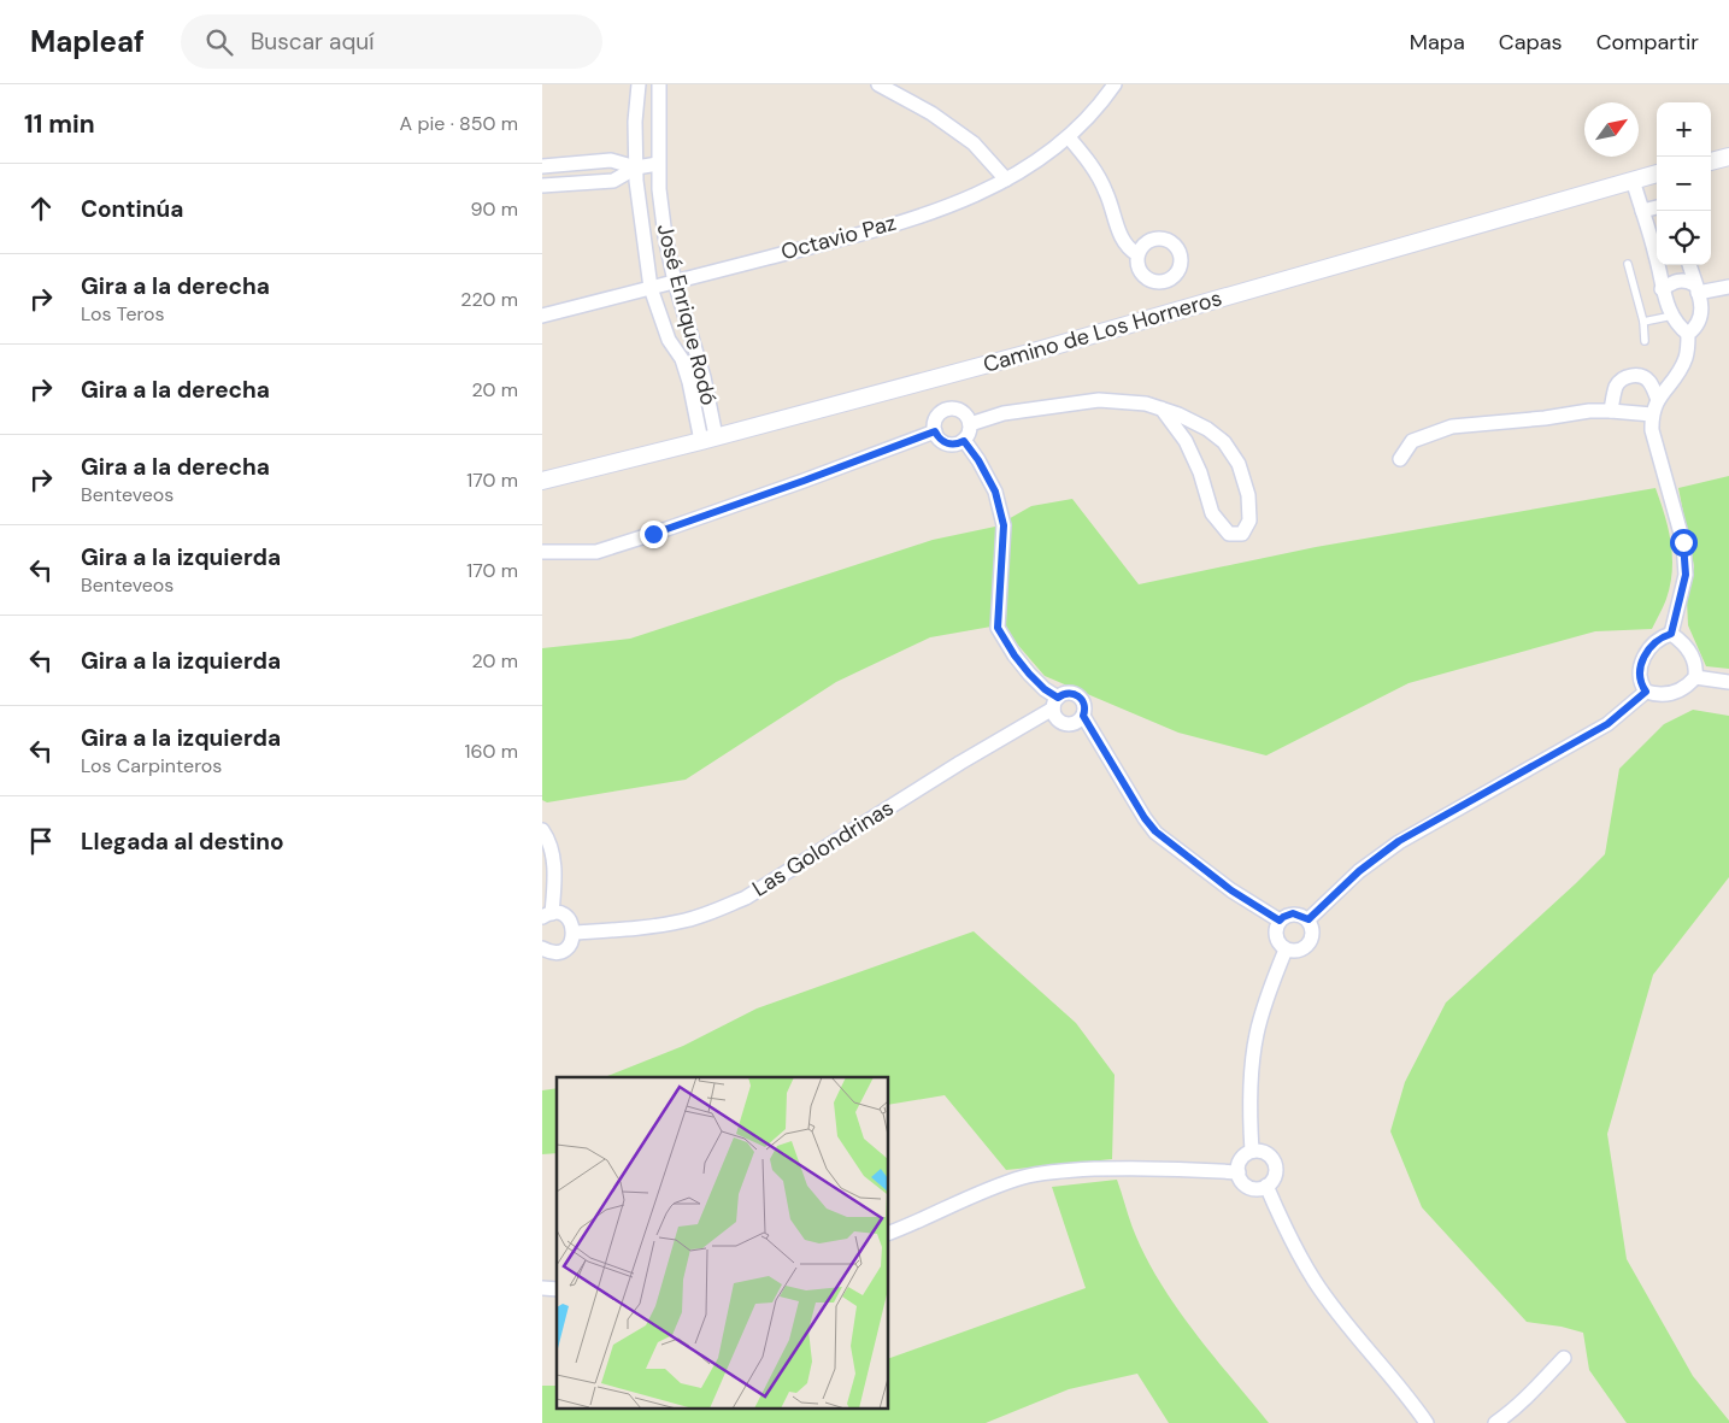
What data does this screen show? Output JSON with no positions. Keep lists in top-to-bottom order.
{
  "streets": {
    "street": [
      "Octavio Paz",
      "José Enrique Rodó",
      "Camino de Los Horneros",
      "Las Golondrinas"
    ]
  },
  "crossings": [
    ["Octavio Paz", "José Enrique Rodó"],
    ["José Enrique Rodó", "Camino de Los Horneros"]
  ],
  "north": "top right",
  "page": {
    "header": "Mapleaf",
    "search": "Buscar aquí",
    "nav": ["Mapa", "Capas", "Compartir"],
    "heading": ["11 min", "A pie · 850 m"],
    "map_buttons": ["+", "−"],
    "list": [
      ["Continúa", "90 m"],
      ["Gira a la derecha", "Los Teros", "220 m"],
      ["Gira a la derecha", "20 m"],
      ["Gira a la derecha", "Benteveos", "170 m"],
      ["Gira a la izquierda", "Benteveos", "170 m"],
      ["Gira a la izquierda", "20 m"],
      ["Gira a la izquierda", "Los Carpinteros", "160 m"],
      "Llegada al destino"
    ]
  }
}
